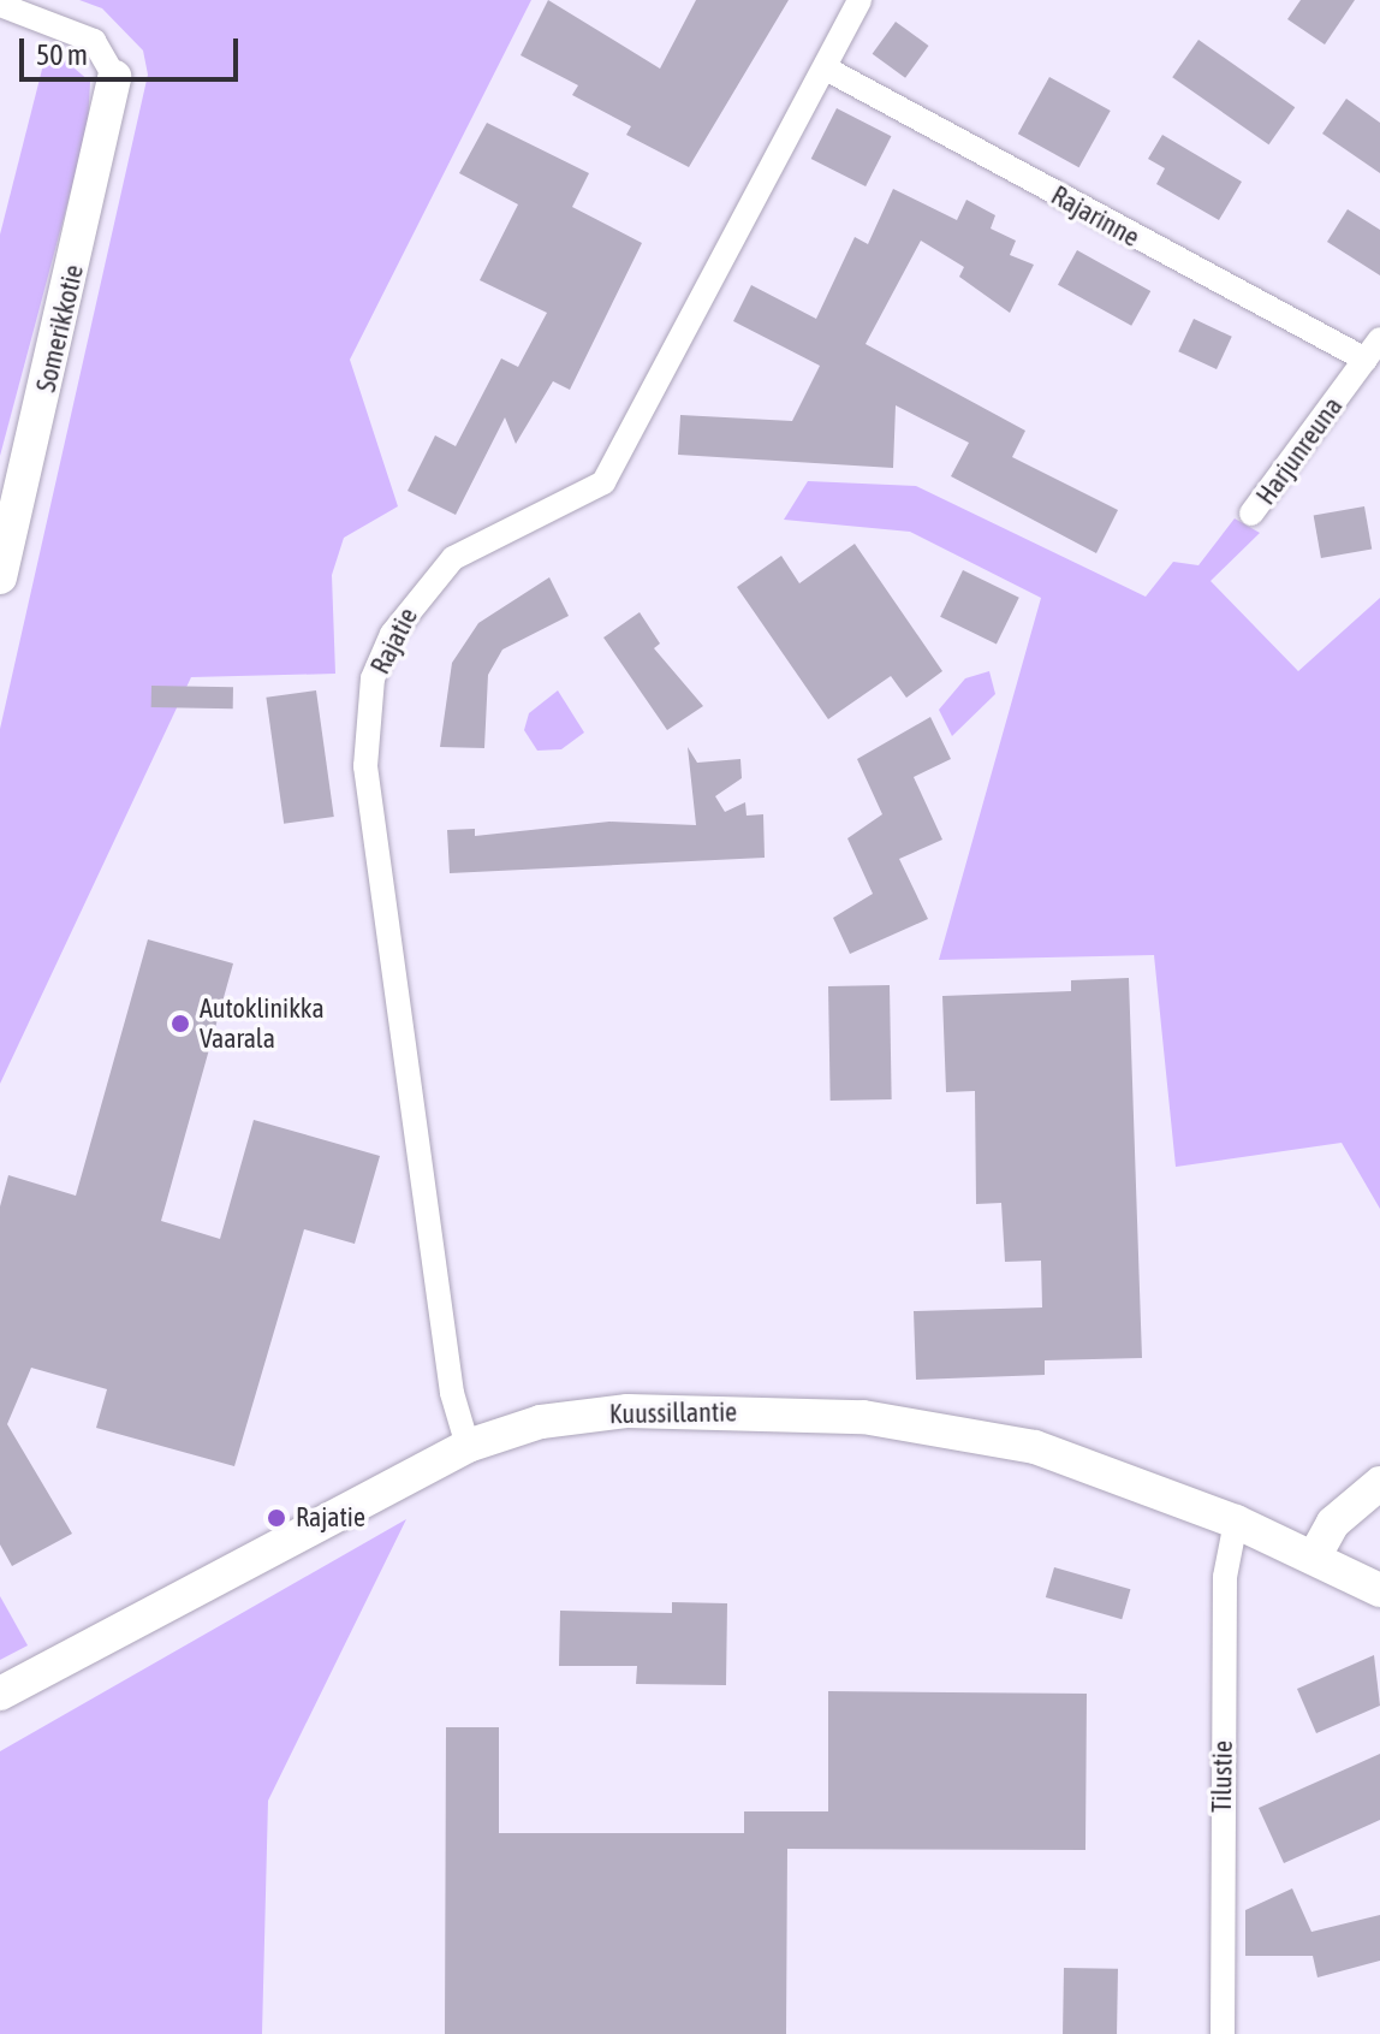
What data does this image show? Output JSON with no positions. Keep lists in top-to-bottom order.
{
  "streets": {
    "main road": ["Somerikkotie", "Kuussillantie"],
    "street": [
      "Rajarinne",
      "Harjunreuna",
      "Rajatie",
      "Tilustie"
    ]
  },
  "crossings": [
    ["Rajarinne", "Harjunreuna"],
    ["Rajarinne", "Rajatie"],
    ["Rajatie", "Kuussillantie"],
    ["Kuussillantie", "Tilustie"]
  ],
  "places": ["Autoklinikka Vaarala", "Rajatie"],
  "scale_bar": "50 m"
}
